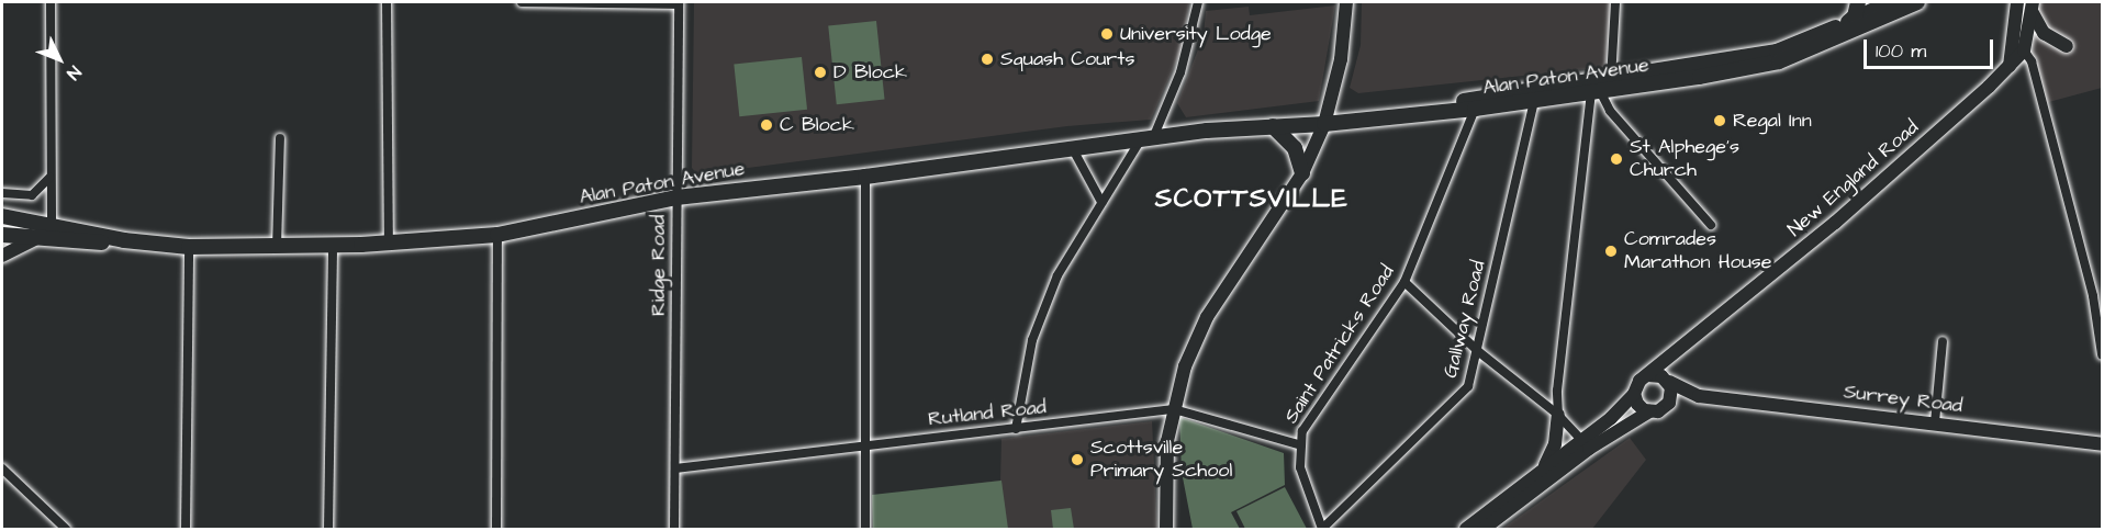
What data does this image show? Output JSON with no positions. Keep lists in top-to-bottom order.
{
  "streets": {
    "main road": ["Alan Paton Avenue"],
    "street": [
      "New England Road",
      "Ridge Road",
      "Gallway Road",
      "Saint Patricks Road",
      "Surrey Road",
      "Rutland Road"
    ]
  },
  "crossings": [
    ["Alan Paton Avenue", "Ridge Road"],
    ["Alan Paton Avenue", "Gallway Road"],
    ["Alan Paton Avenue", "Saint Patricks Road"],
    ["New England Road", "Surrey Road"],
    ["Ridge Road", "Rutland Road"],
    ["Gallway Road", "Saint Patricks Road"],
    ["Saint Patricks Road", "Rutland Road"]
  ],
  "districts": ["SCOTTSVILLE"],
  "places": [
    "University Lodge",
    "Squash Courts",
    "D Block",
    "Regal Inn",
    "C Block",
    "St Alphege's Church",
    "Comrades Marathon House",
    "Scottsville Primary School"
  ],
  "scale_bar": "100 m",
  "north": "bottom right"
}
